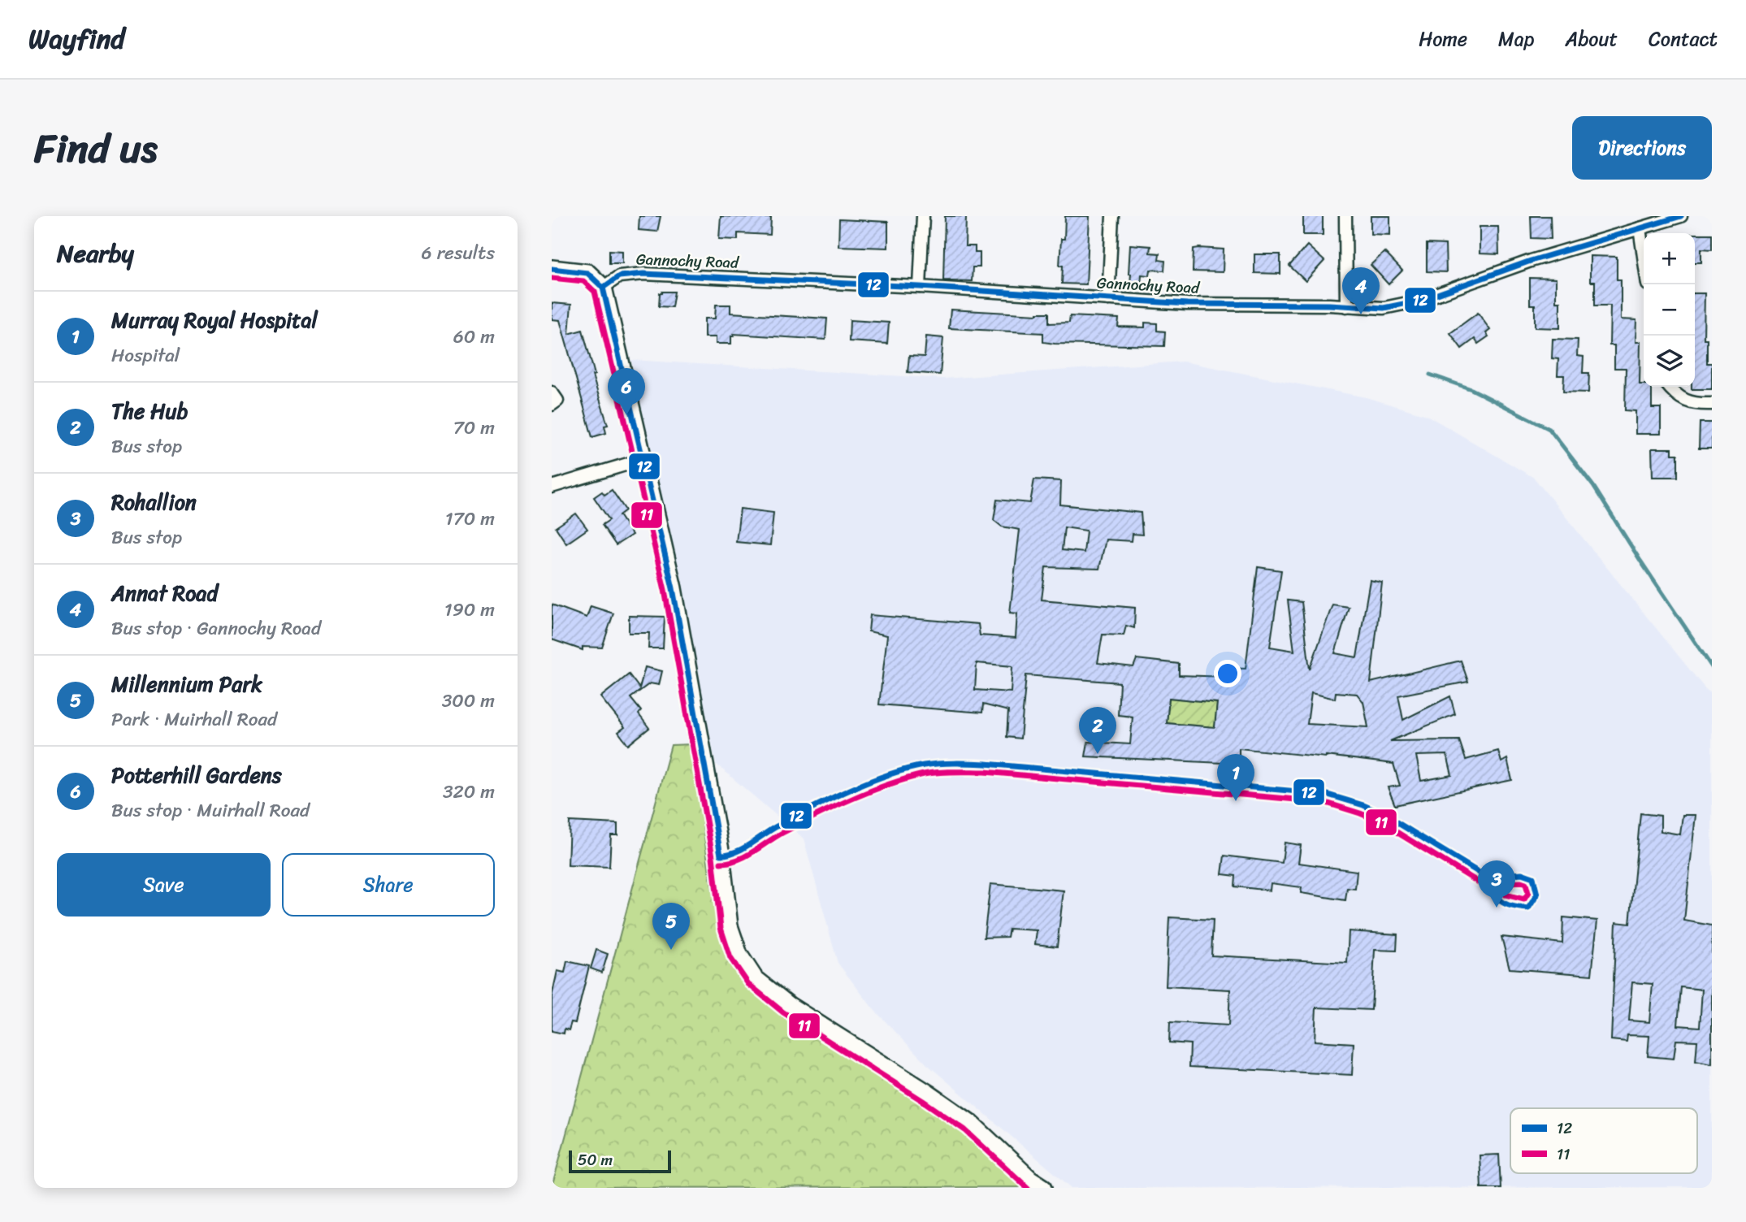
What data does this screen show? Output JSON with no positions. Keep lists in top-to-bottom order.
{
  "streets": {
    "street": ["Gannochy Road"]
  },
  "lines": ["transit line 12", "transit line 11"],
  "legend": ["12", "11"],
  "scale_bar": "50 m",
  "page": {
    "header": "Wayfind",
    "nav": [
      "Home",
      "Map",
      "About",
      "Contact"
    ],
    "title": "Find us",
    "buttons": [
      "Directions",
      ["Save", "Share"]
    ],
    "heading": ["Nearby", "6 results"],
    "map_buttons": ["+", "−"],
    "pins": [
      "4",
      "6",
      "2",
      "1",
      "3",
      "5"
    ],
    "list": [
      {
        "mark": "1",
        "name": "Murray Royal Hospital",
        "note": "Hospital",
        "value": "60 m"
      },
      {
        "mark": "2",
        "name": "The Hub",
        "note": "Bus stop",
        "value": "70 m"
      },
      {
        "mark": "3",
        "name": "Rohallion",
        "note": "Bus stop",
        "value": "170 m"
      },
      {
        "mark": "4",
        "name": "Annat Road",
        "note": "Bus stop · Gannochy Road",
        "value": "190 m"
      },
      {
        "mark": "5",
        "name": "Millennium Park",
        "note": "Park · Muirhall Road",
        "value": "300 m"
      },
      {
        "mark": "6",
        "name": "Potterhill Gardens",
        "note": "Bus stop · Muirhall Road",
        "value": "320 m"
      }
    ],
    "scale": "50 m"
  }
}
